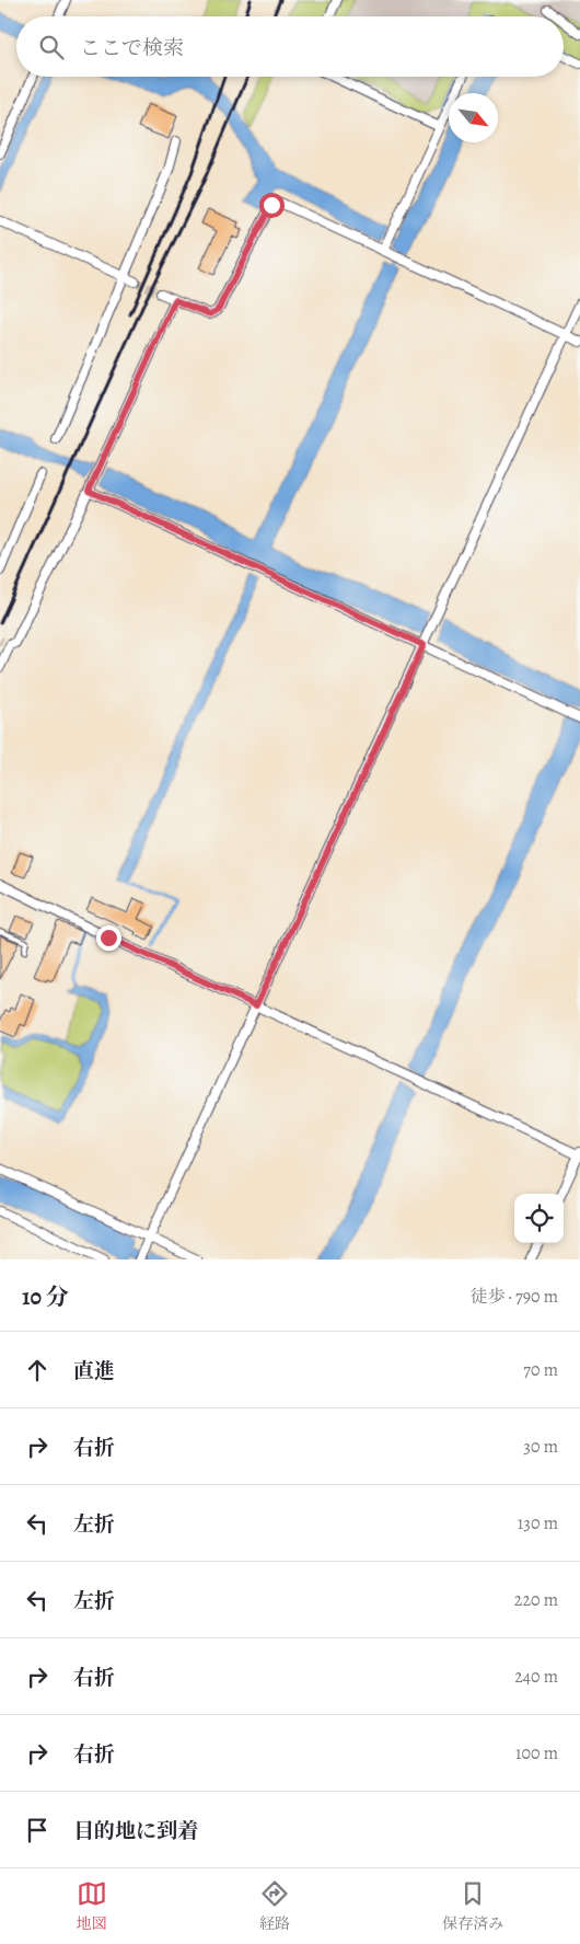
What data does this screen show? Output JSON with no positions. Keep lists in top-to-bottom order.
{
  "north": "bottom right",
  "page": {
    "search": "ここで検索",
    "heading": ["10 分", "徒歩 · 790 m"],
    "list": [
      ["直進", "70 m"],
      ["右折", "30 m"],
      ["左折", "130 m"],
      ["左折", "220 m"],
      ["右折", "240 m"],
      ["右折", "100 m"],
      "目的地に到着"
    ],
    "nav": ["地図", "経路", "保存済み"]
  }
}
